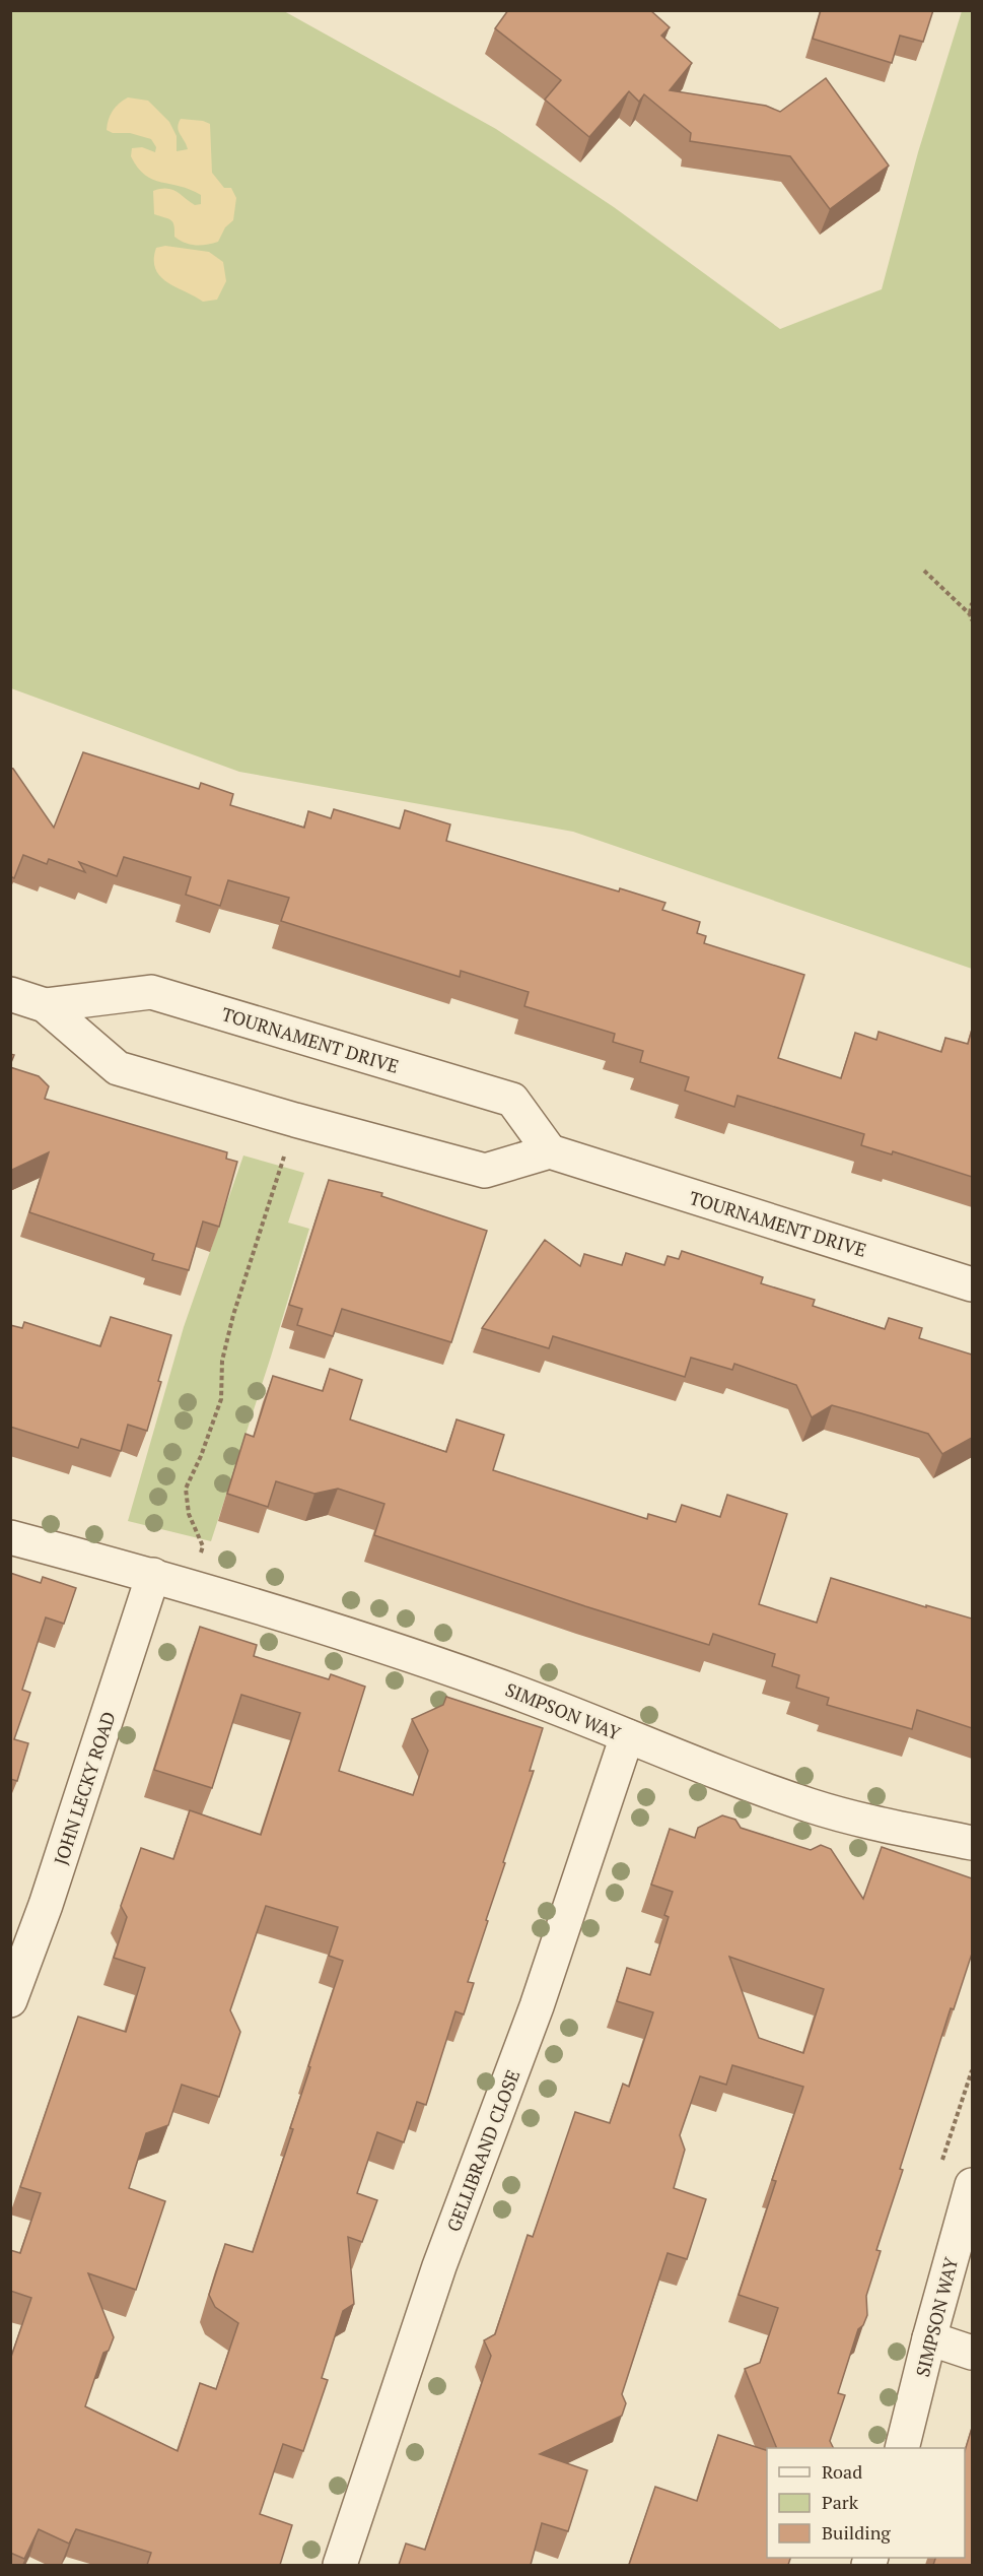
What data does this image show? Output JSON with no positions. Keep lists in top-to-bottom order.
{
  "streets": {
    "street": [
      "TOURNAMENT DRIVE",
      "SIMPSON WAY",
      "JOHN LECKY ROAD",
      "GELLIBRAND CLOSE"
    ]
  },
  "crossings": [
    ["SIMPSON WAY", "JOHN LECKY ROAD"],
    ["SIMPSON WAY", "GELLIBRAND CLOSE"]
  ],
  "legend": ["Road", "Park", "Building"]
}
